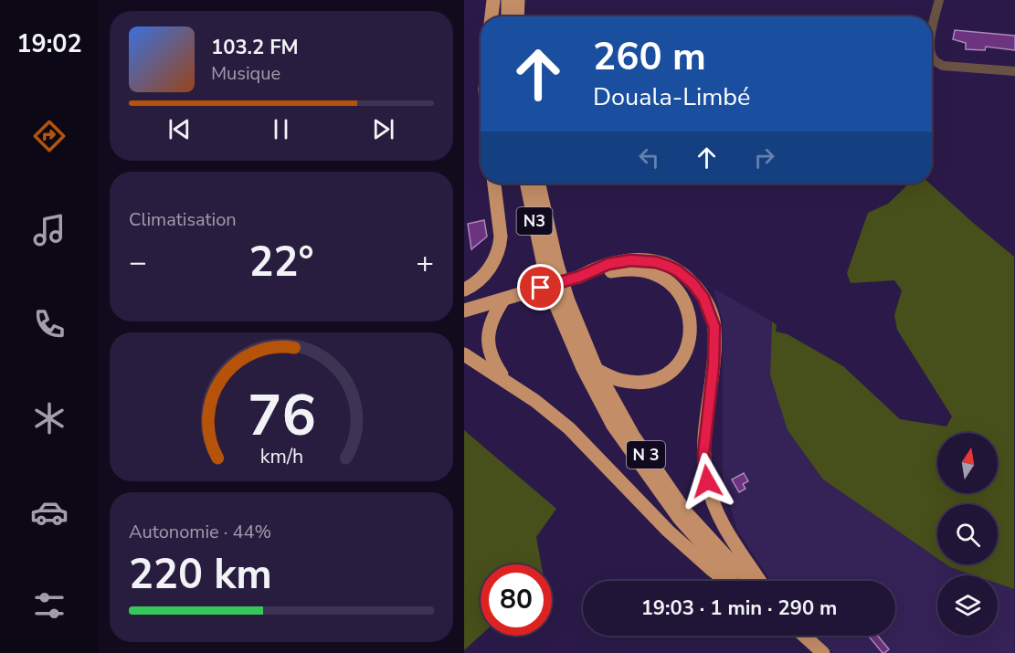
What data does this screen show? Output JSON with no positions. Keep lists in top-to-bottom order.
{
  "streets": {
    "highway": ["N3", "N 3"]
  },
  "crossings": [
    ["N3", "N 3"]
  ],
  "north": "top",
  "page": {
    "tabs": "19:02",
    "turn": ["260 m", "Douala-Limbé"],
    "song": ["103.2 FM", "Musique"],
    "tile": [
      "Climatisation",
      ["Autonomie · 44%", "220 km"]
    ],
    "heat": ["−", "22°", "+"],
    "limit": "80",
    "trip": "19:03 · 1 min · 290 m",
    "gauge": ["76", "km/h"]
  }
}
